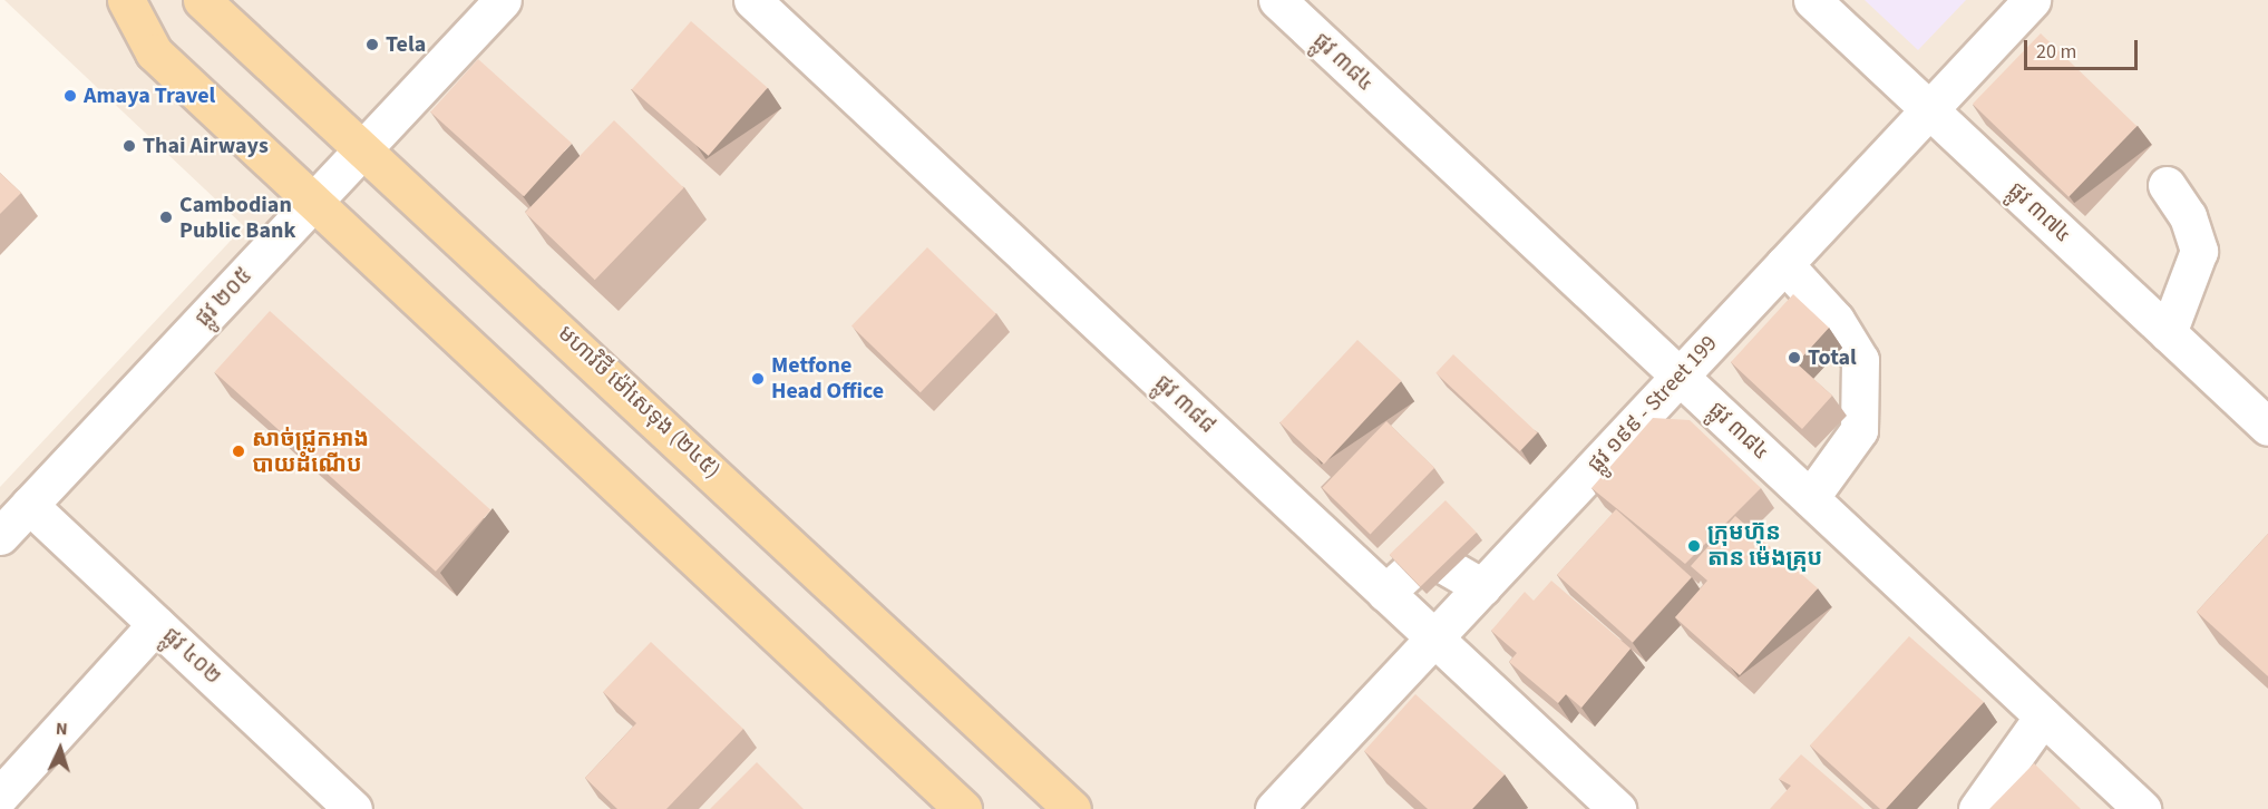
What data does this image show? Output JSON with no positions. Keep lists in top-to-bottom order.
{
  "streets": {
    "main road": ["មហាវិថី ម៉ៅសេទុង (២៤៥)"],
    "street": [
      "ផ្លូវ ៣៨៤",
      "ផ្លូវ ៣៧៤",
      "ផ្លូវ ២០៥",
      "ផ្លូវ ៣៨៨",
      "ផ្លូវ ១៩៩ - Street 199",
      "ផ្លូវ ៤០២"
    ]
  },
  "crossings": [
    ["ផ្លូវ ៣៨៤", "ផ្លូវ ១៩៩ - Street 199"],
    ["ផ្លូវ ៣៧៤", "ផ្លូវ ១៩៩ - Street 199"],
    ["ផ្លូវ ២០៥", "មហាវិថី ម៉ៅសេទុង (២៤៥)"],
    ["ផ្លូវ ២០៥", "ផ្លូវ ៤០២"],
    ["ផ្លូវ ៣៨៨", "ផ្លូវ ១៩៩ - Street 199"]
  ],
  "places": [
    "Tela",
    "Amaya Travel",
    "Thai Airways",
    "Cambodian Public Bank",
    "Total",
    "Metfone Head Office",
    "សាច់ជ្រូកអាង បាយដំណើប",
    "ក្រុមហ៊ុន តាន ម៉េងគ្រុប"
  ],
  "scale_bar": "20 m",
  "north": "top"
}
